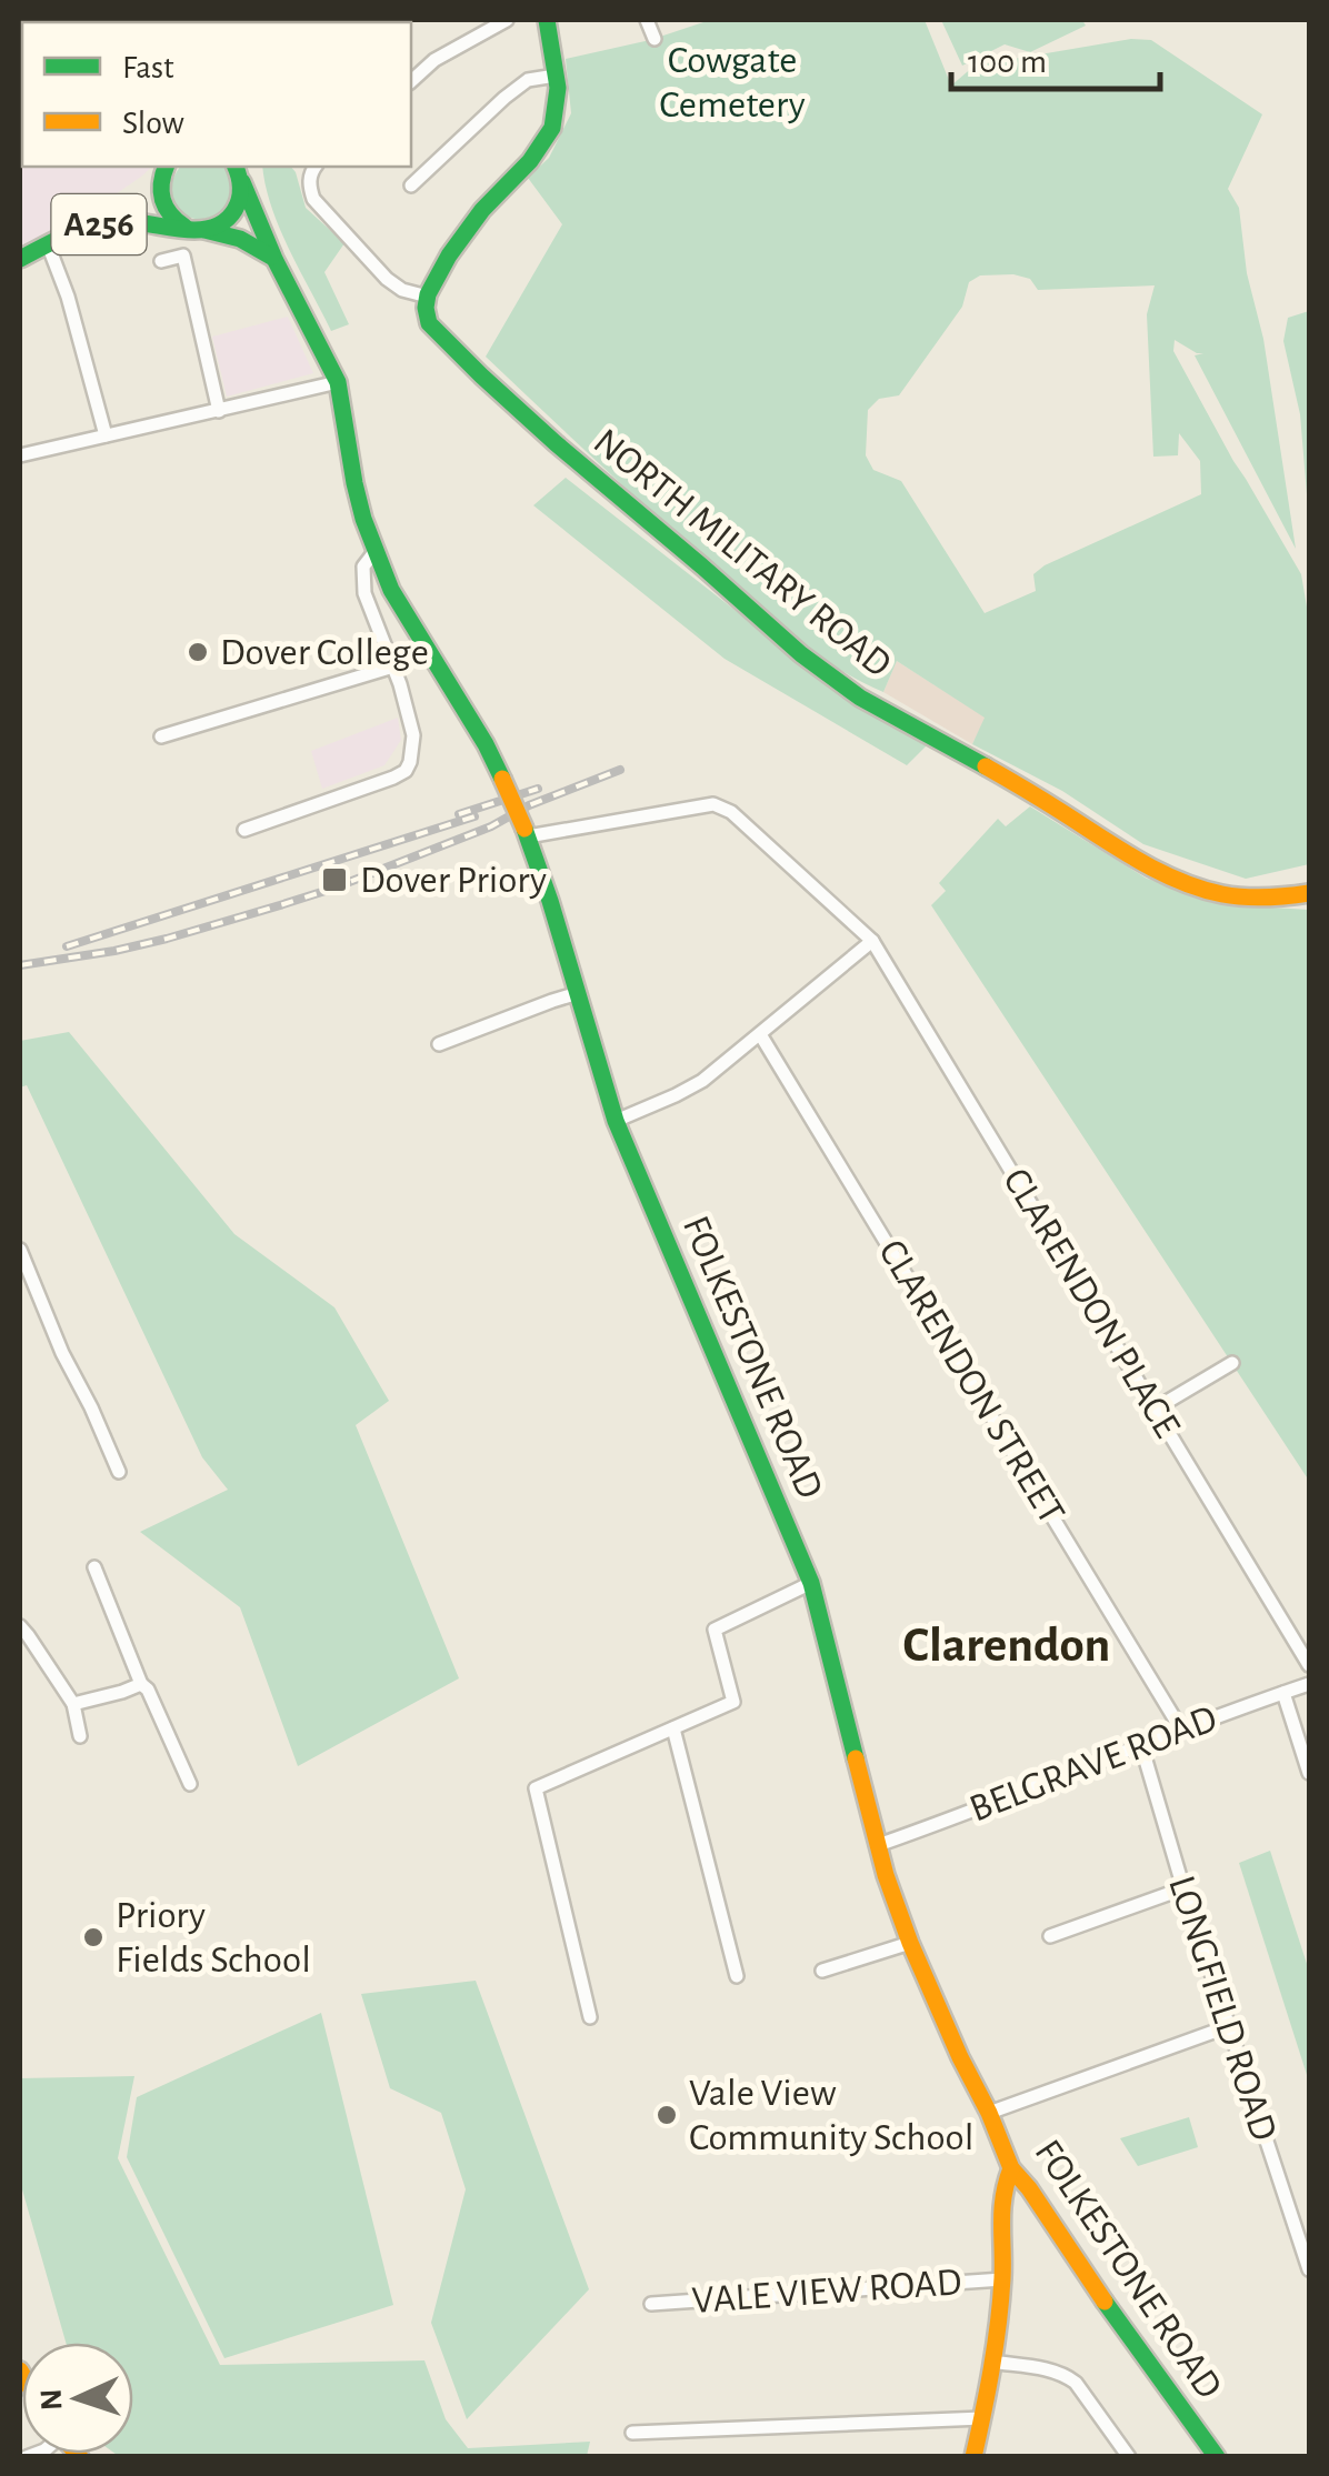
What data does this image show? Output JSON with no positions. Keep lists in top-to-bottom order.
{
  "streets": {
    "main road": ["A256", "NORTH MILITARY ROAD", "FOLKESTONE ROAD"],
    "street": [
      "CLARENDON PLACE",
      "CLARENDON STREET",
      "BELGRAVE ROAD",
      "LONGFIELD ROAD",
      "VALE VIEW ROAD"
    ]
  },
  "crossings": [
    ["CLARENDON PLACE", "FOLKESTONE ROAD"],
    ["FOLKESTONE ROAD", "BELGRAVE ROAD"],
    ["CLARENDON STREET", "BELGRAVE ROAD"],
    ["BELGRAVE ROAD", "LONGFIELD ROAD"]
  ],
  "districts": ["Clarendon"],
  "parks": ["Cowgate Cemetery"],
  "places": {
    "other": ["Dover College", "Priory Fields School", "Vale View Community School"],
    "transit": ["Dover Priory"]
  },
  "legend": ["Fast", "Slow"],
  "scale_bar": "100 m",
  "north": "left"
}
